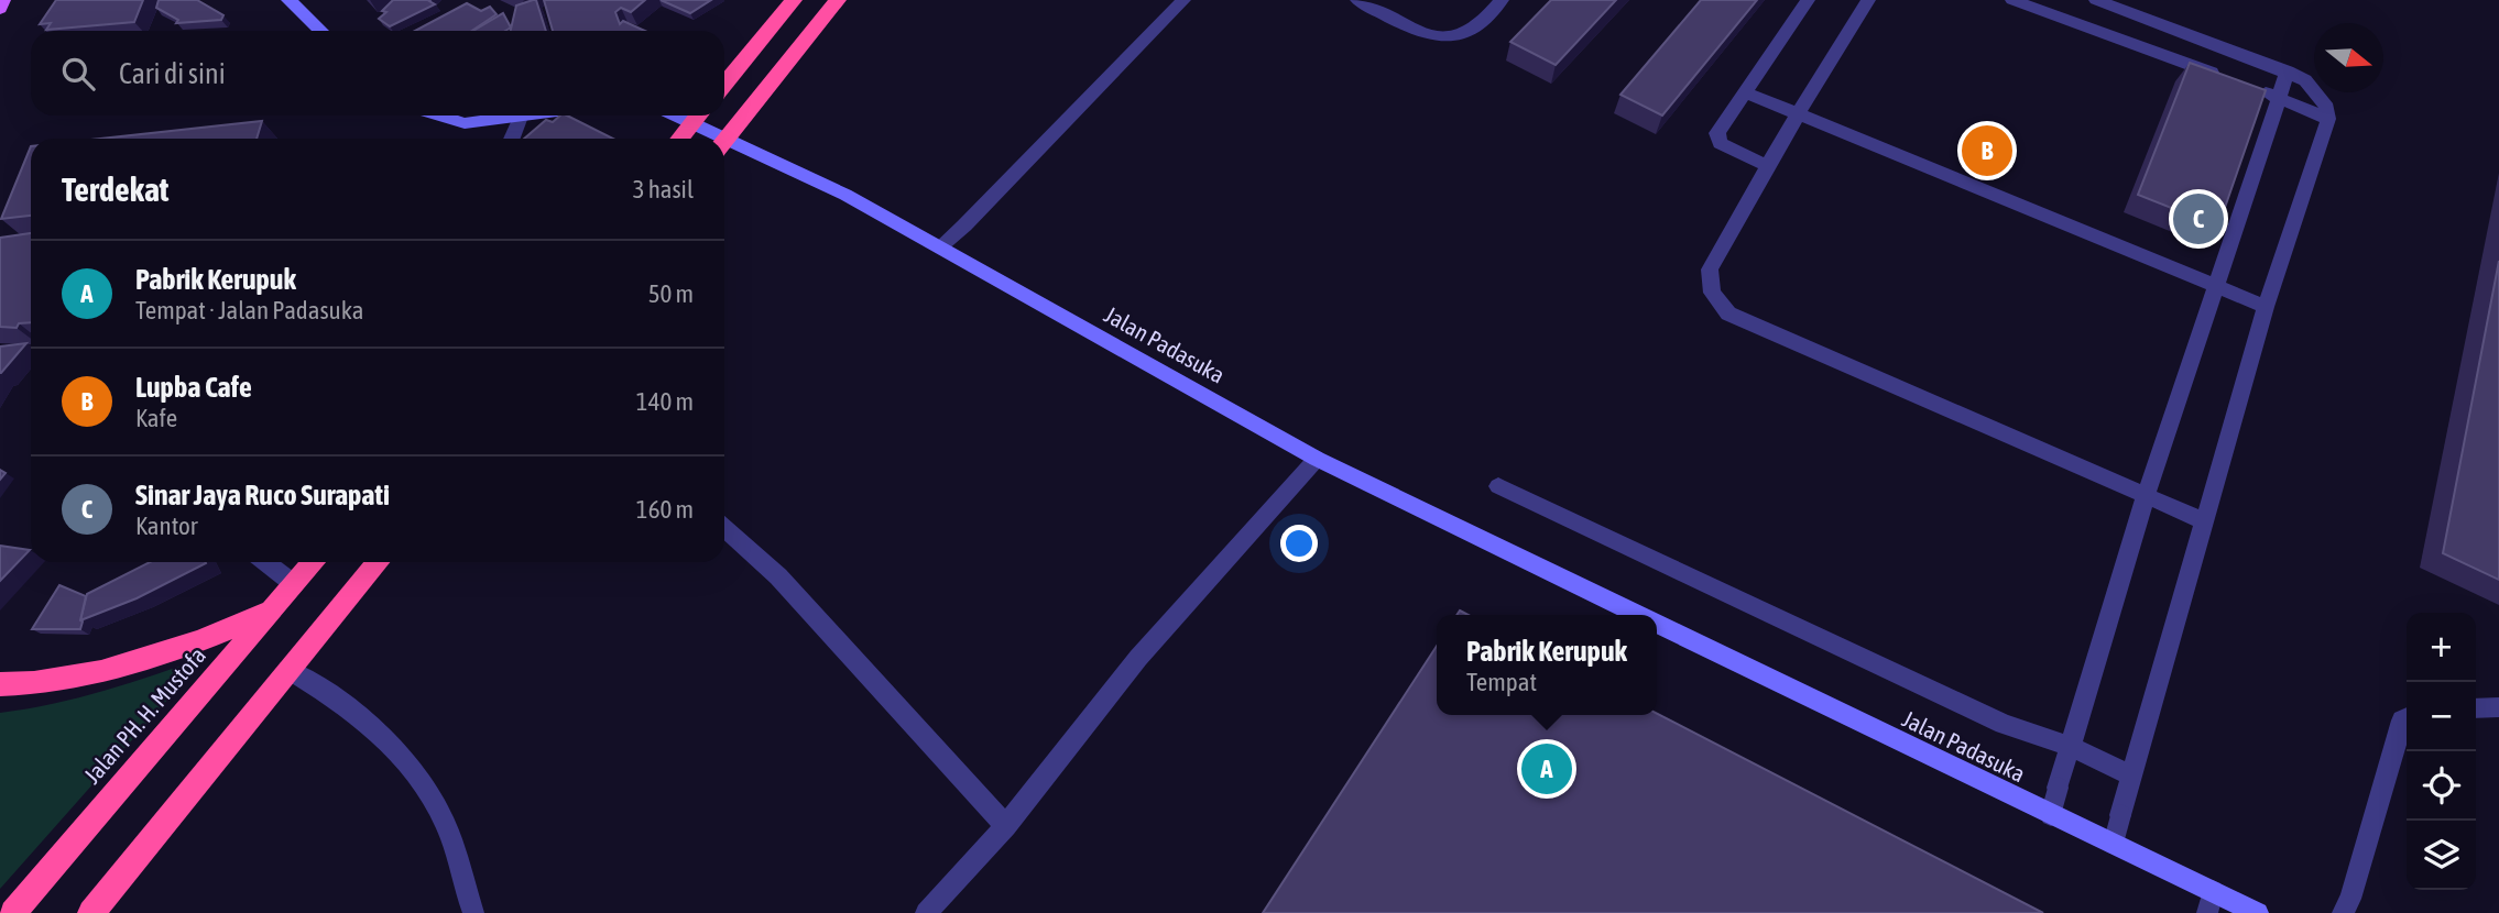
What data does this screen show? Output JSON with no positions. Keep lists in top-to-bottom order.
{
  "streets": {
    "highway": ["Jalan PH. H. Mustofa"],
    "street": ["Jalan Padasuka"]
  },
  "north": "right",
  "page": {
    "search": "Cari di sini",
    "pins": ["B", "C", "A"],
    "heading": ["Terdekat", "3 hasil"],
    "list": [
      {
        "mark": "A",
        "name": "Pabrik Kerupuk",
        "note": "Tempat · Jalan Padasuka",
        "value": "50 m"
      },
      {
        "mark": "B",
        "name": "Lupba Cafe",
        "note": "Kafe",
        "value": "140 m"
      },
      {
        "mark": "C",
        "name": "Sinar Jaya Ruco Surapati",
        "note": "Kantor",
        "value": "160 m"
      }
    ],
    "map_buttons": ["+", "−"],
    "popup": ["Pabrik Kerupuk", "Tempat"]
  }
}
